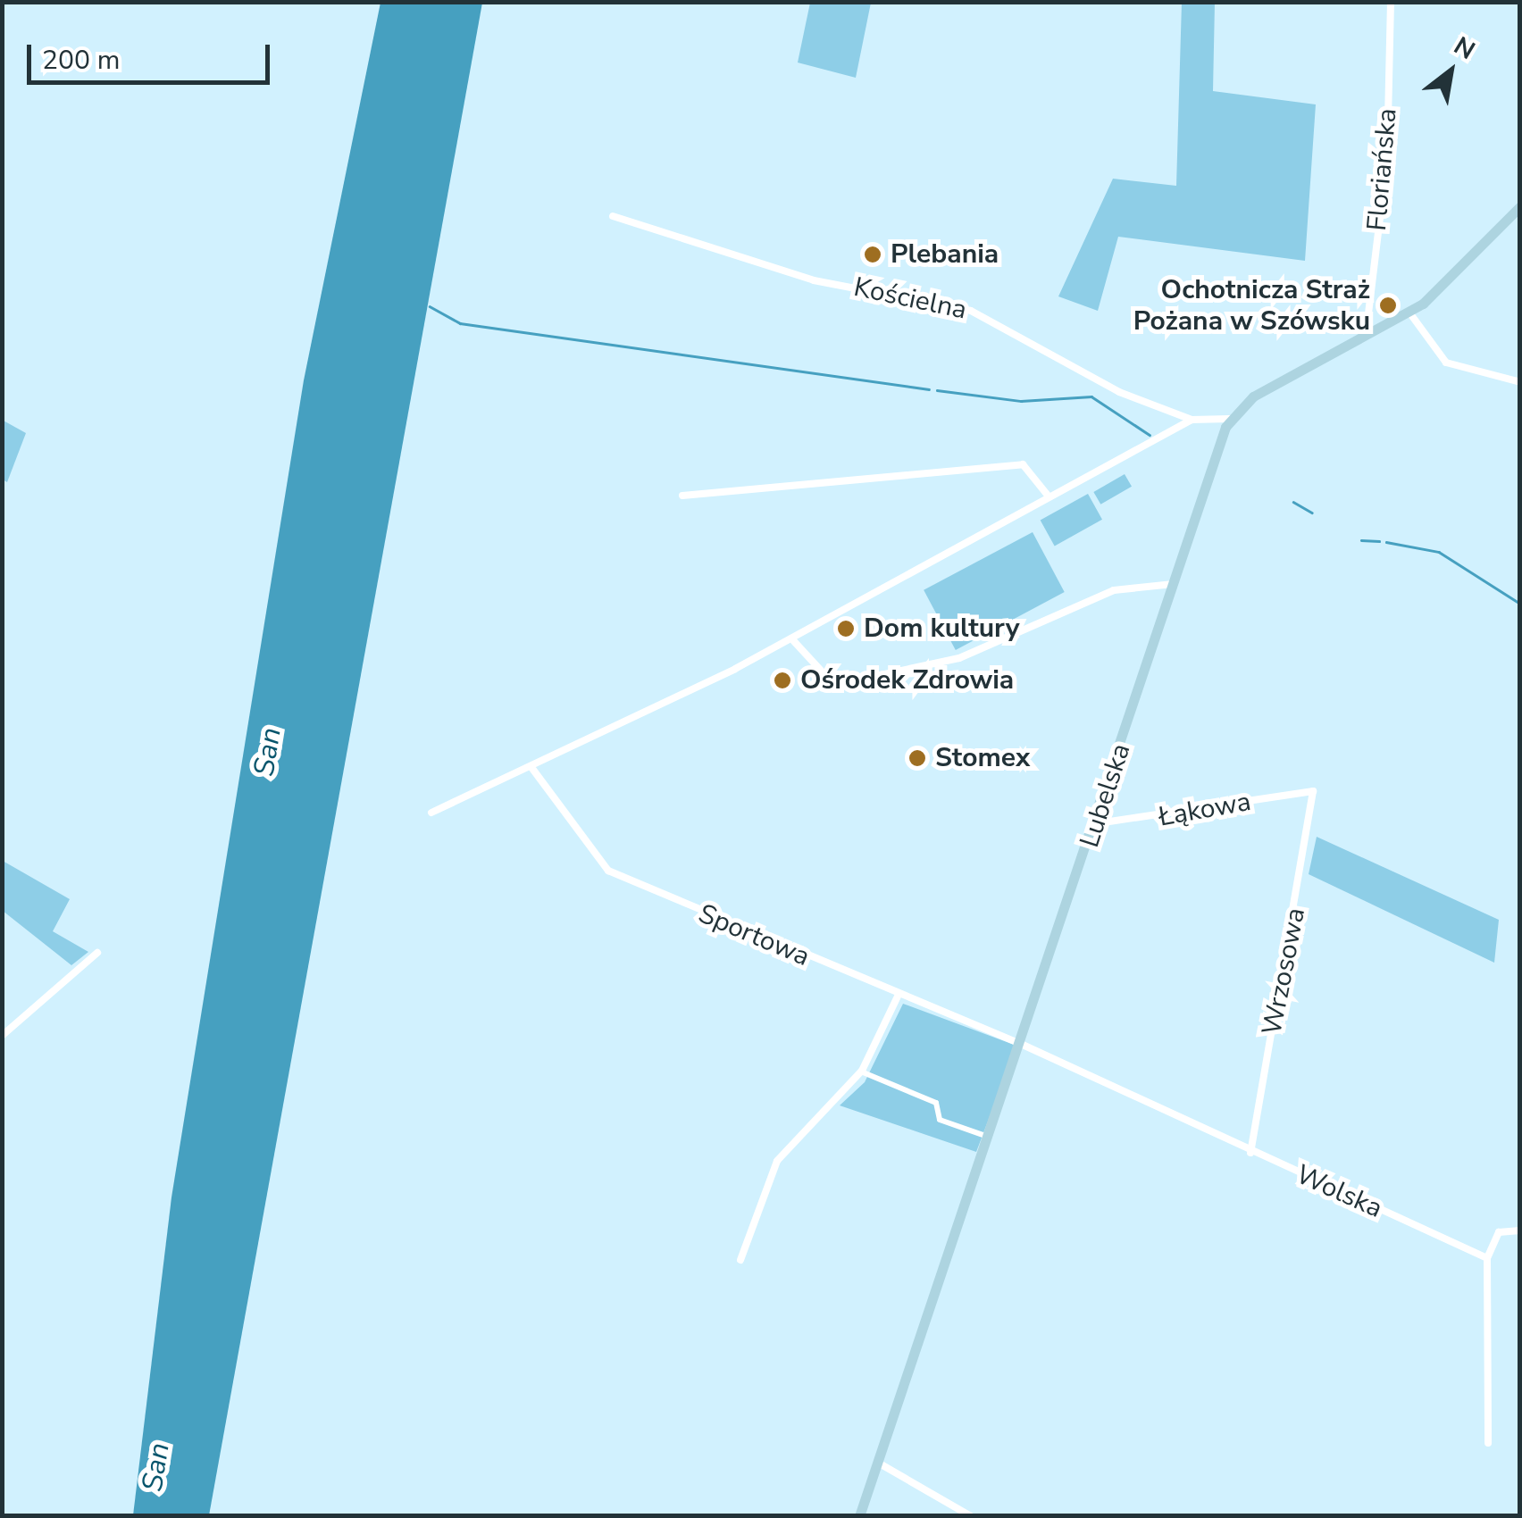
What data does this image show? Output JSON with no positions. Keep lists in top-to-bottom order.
{
  "streets": {
    "main road": ["Lubelska"],
    "street": [
      "Floriańska",
      "Kościelna",
      "Łąkowa",
      "Sportowa",
      "Wrzosowa",
      "Wolska"
    ]
  },
  "crossings": [
    ["Lubelska", "Łąkowa"],
    ["Lubelska", "Sportowa"],
    ["Lubelska", "Wolska"],
    ["Łąkowa", "Wrzosowa"],
    ["Sportowa", "Wolska"],
    ["Wrzosowa", "Wolska"]
  ],
  "water": ["San"],
  "places": [
    "Plebania",
    "Ochotnicza Straż Pożana w Szówsku",
    "Dom kultury",
    "Ośrodek Zdrowia",
    "Stomex"
  ],
  "scale_bar": "200 m",
  "north": "top right"
}
